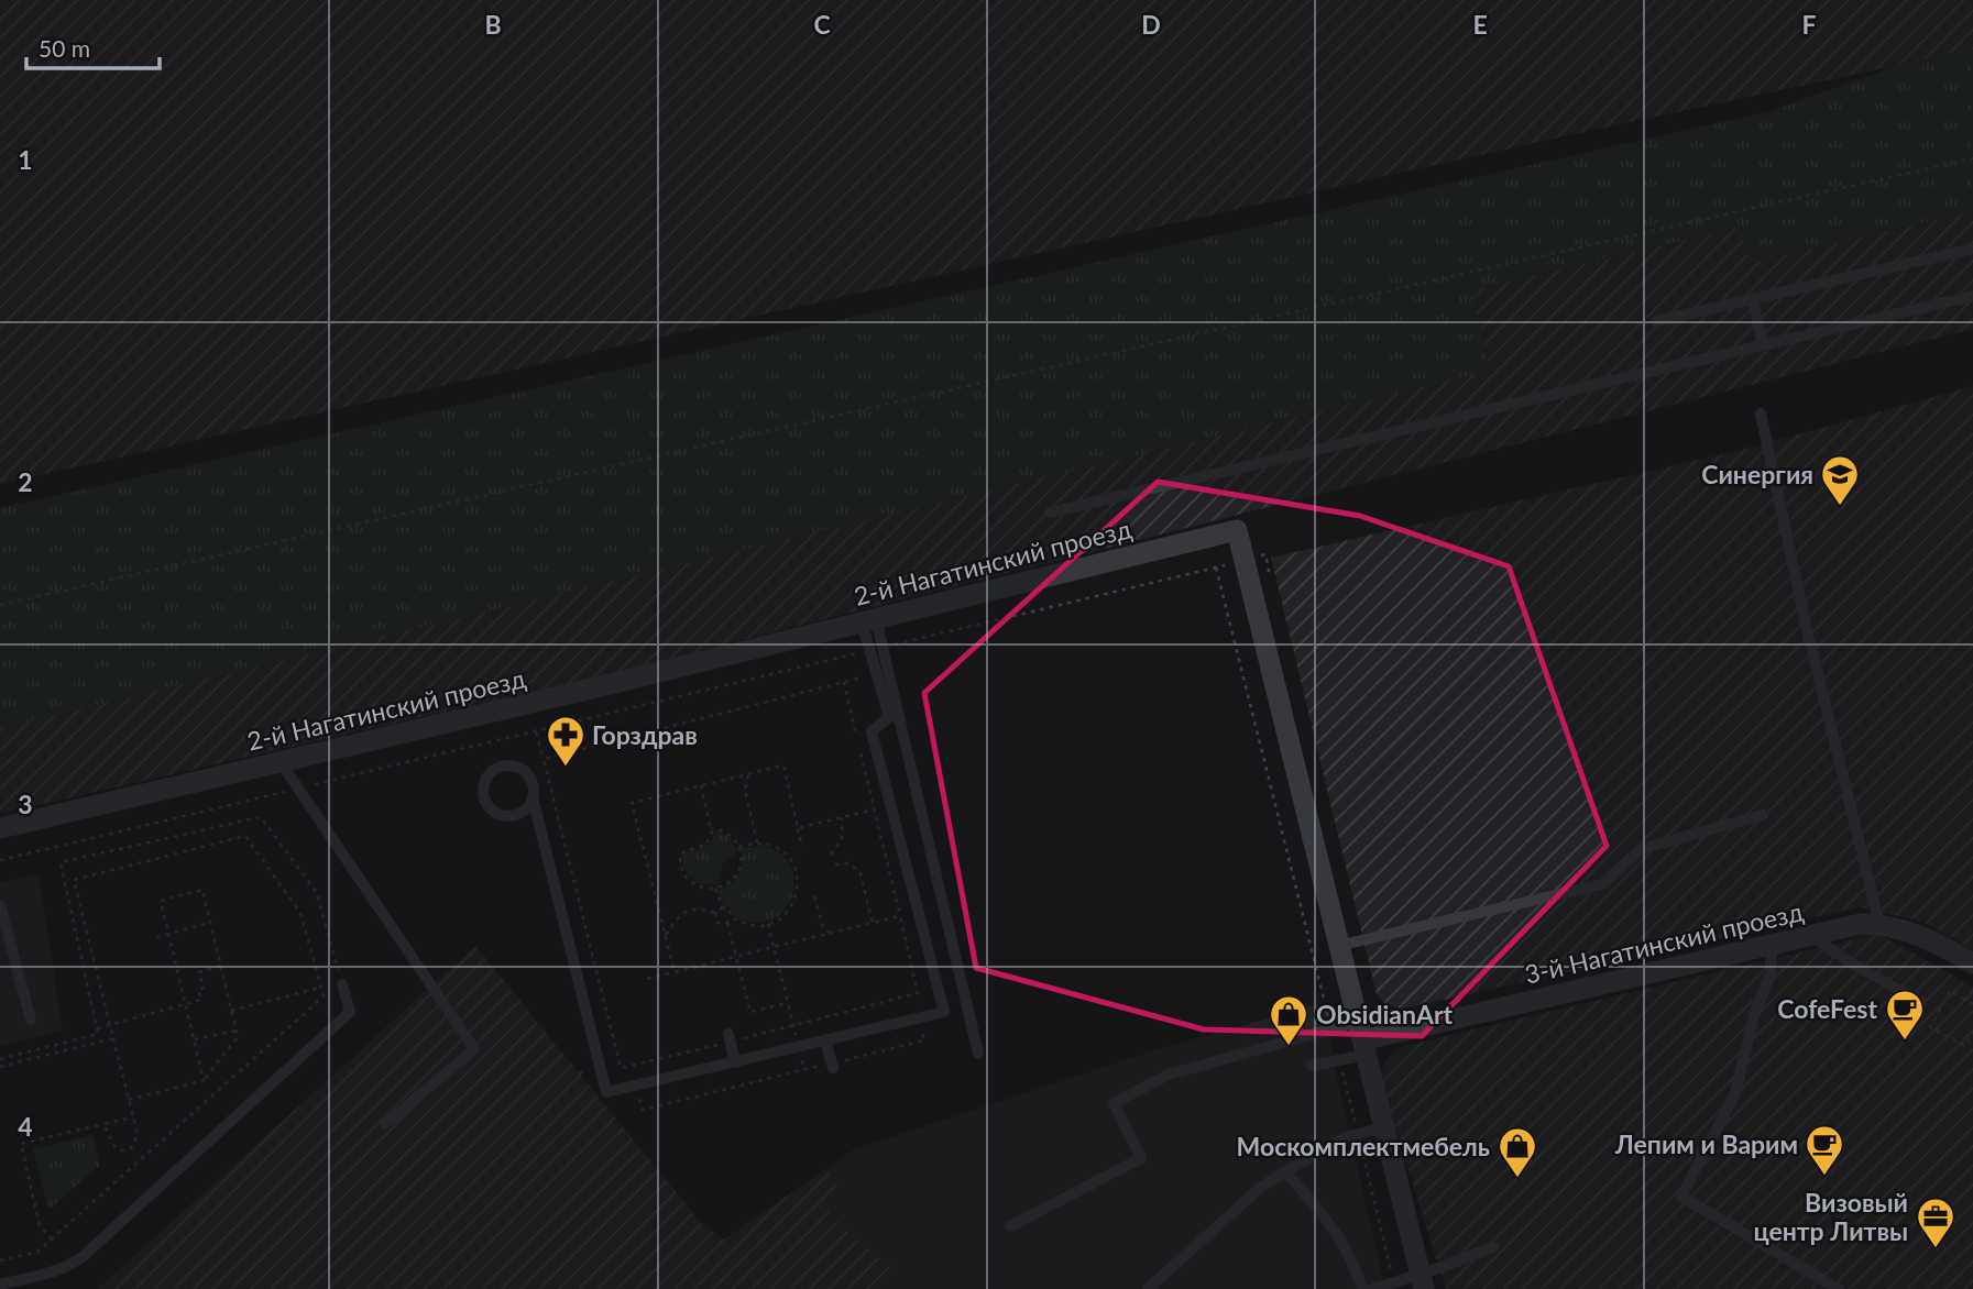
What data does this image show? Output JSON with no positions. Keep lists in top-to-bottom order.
{
  "streets": {
    "street": ["2-й Нагатинский проезд", "3-й Нагатинский проезд"]
  },
  "crossings": [
    ["2-й Нагатинский проезд", "3-й Нагатинский проезд"]
  ],
  "places": {
    "school or university": ["Синергия"],
    "pharmacy": ["Горздрав"],
    "cafe": ["CofeFest", "Лепим и Варим"],
    "shop": ["ObsidianArt", "Москомплектмебель"],
    "office": ["Визовый центр Литвы"]
  },
  "scale_bar": "50 m",
  "grid": {
    "columns": [
      "B",
      "C",
      "D",
      "E",
      "F"
    ],
    "rows": [
      "1",
      "2",
      "3",
      "4"
    ]
  }
}
